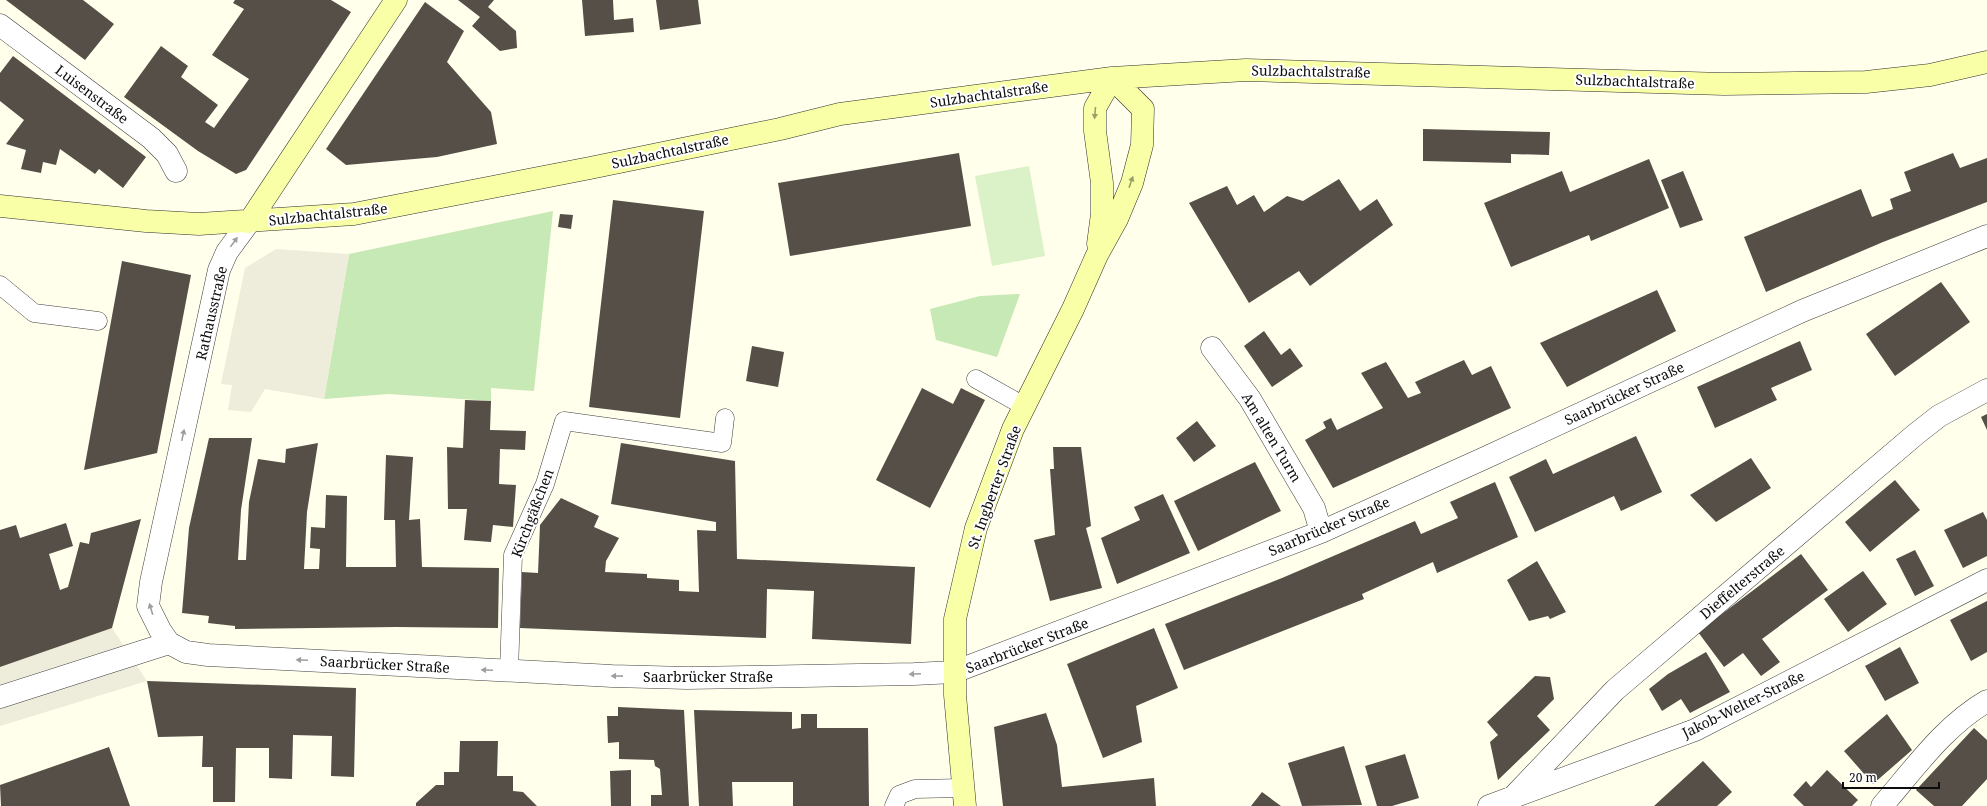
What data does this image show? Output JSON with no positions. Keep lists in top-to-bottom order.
{
  "streets": {
    "main road": ["Sulzbachtalstraße", "Rathausstraße", "St. Ingberter Straße"],
    "street": [
      "Luisenstraße",
      "Saarbrücker Straße",
      "Am alten Turm",
      "Dieffelterstraße",
      "Jakob-Welter-Straße"
    ],
    "lane": ["Kirchgäßchen"]
  },
  "crossings": [
    ["Sulzbachtalstraße", "Rathausstraße"],
    ["Sulzbachtalstraße", "St. Ingberter Straße"],
    ["Rathausstraße", "Saarbrücker Straße"],
    ["Saarbrücker Straße", "Am alten Turm"],
    ["Saarbrücker Straße", "St. Ingberter Straße"],
    ["Saarbrücker Straße", "Kirchgäßchen"],
    ["Dieffelterstraße", "Jakob-Welter-Straße"]
  ],
  "one_way": ["Rathausstraße", "Saarbrücker Straße"],
  "scale_bar": "20 m"
}
